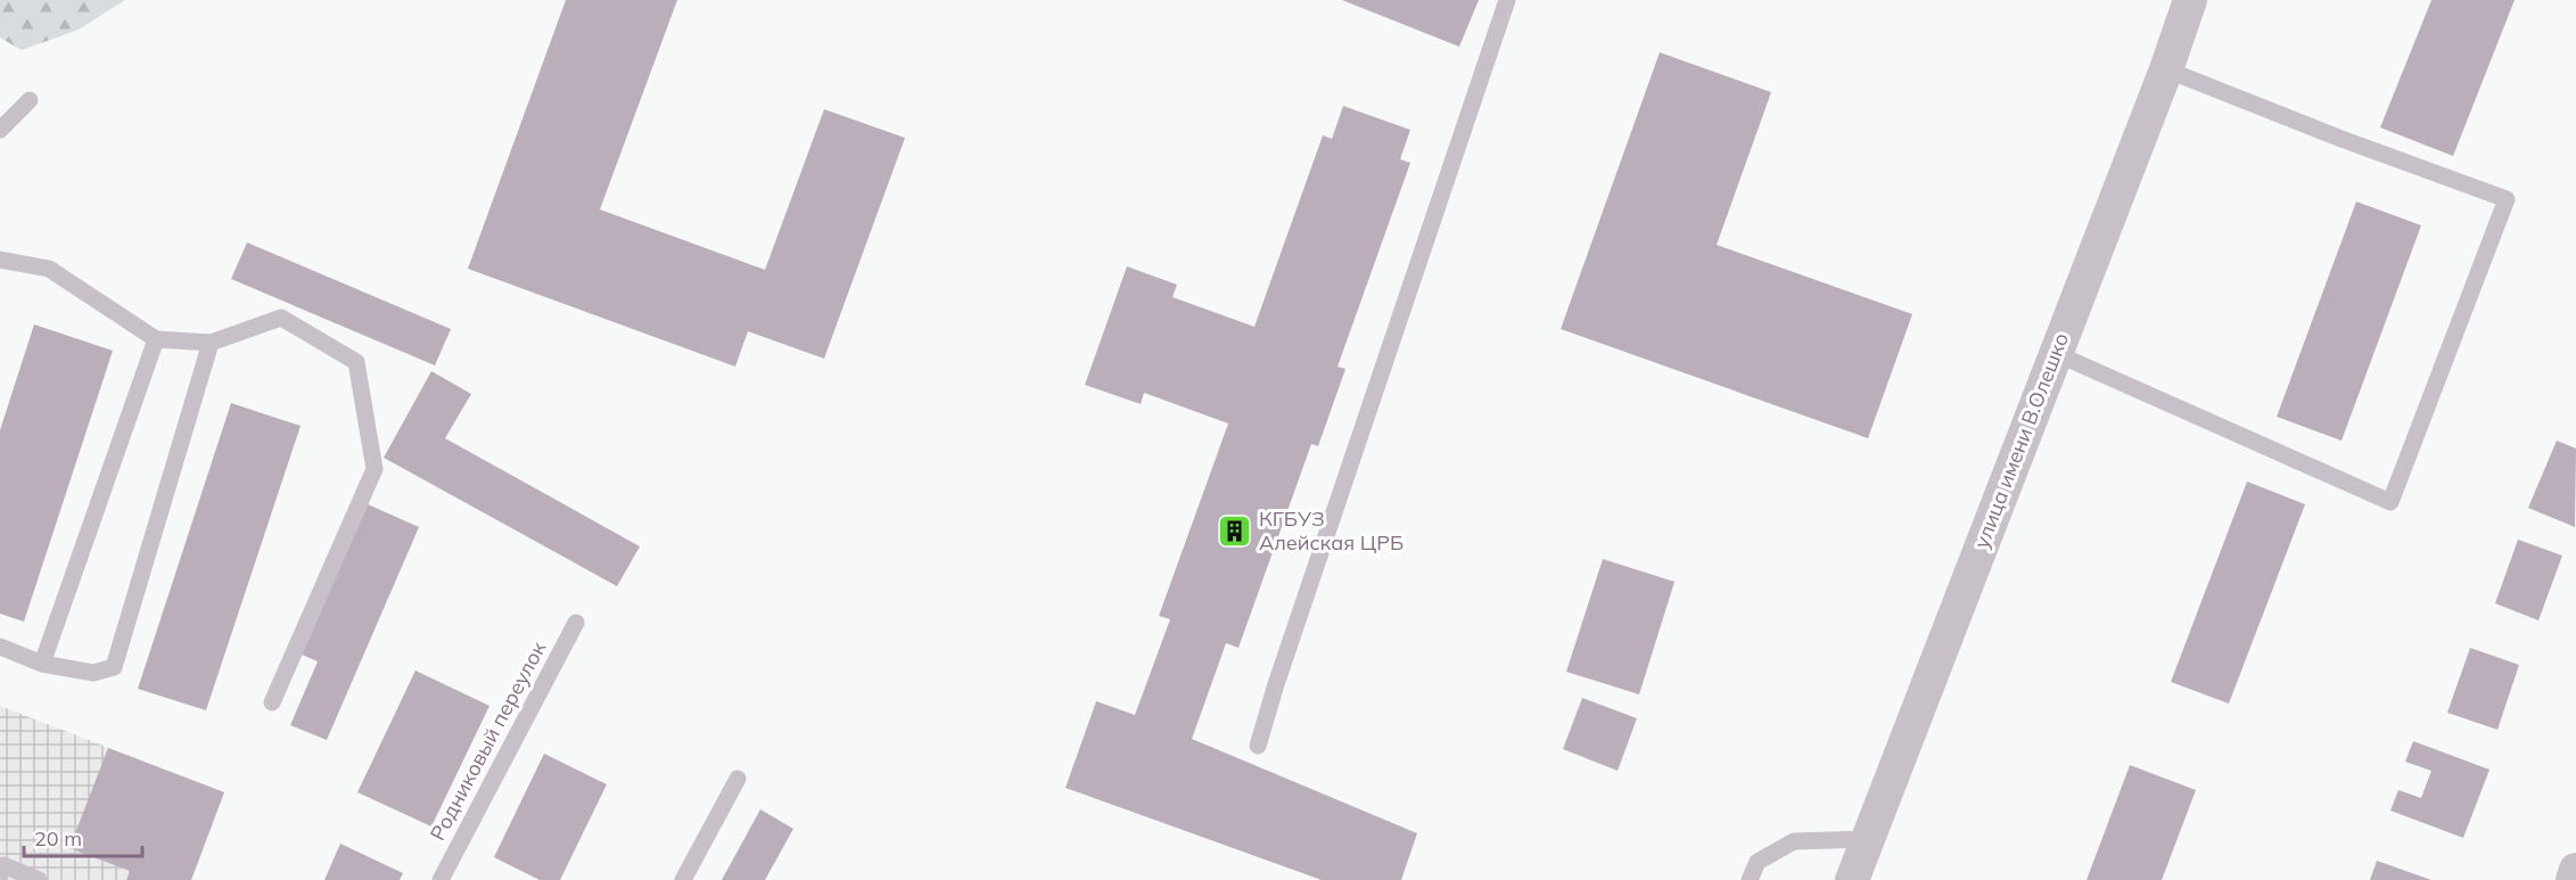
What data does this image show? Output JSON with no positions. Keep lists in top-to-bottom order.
{
  "streets": {
    "street": ["улица имени В.Олешко"],
    "lane": ["Родниковый переулок"]
  },
  "places": {
    "building": ["КГБУЗ Алейская ЦРБ"]
  },
  "scale_bar": "20 m"
}
